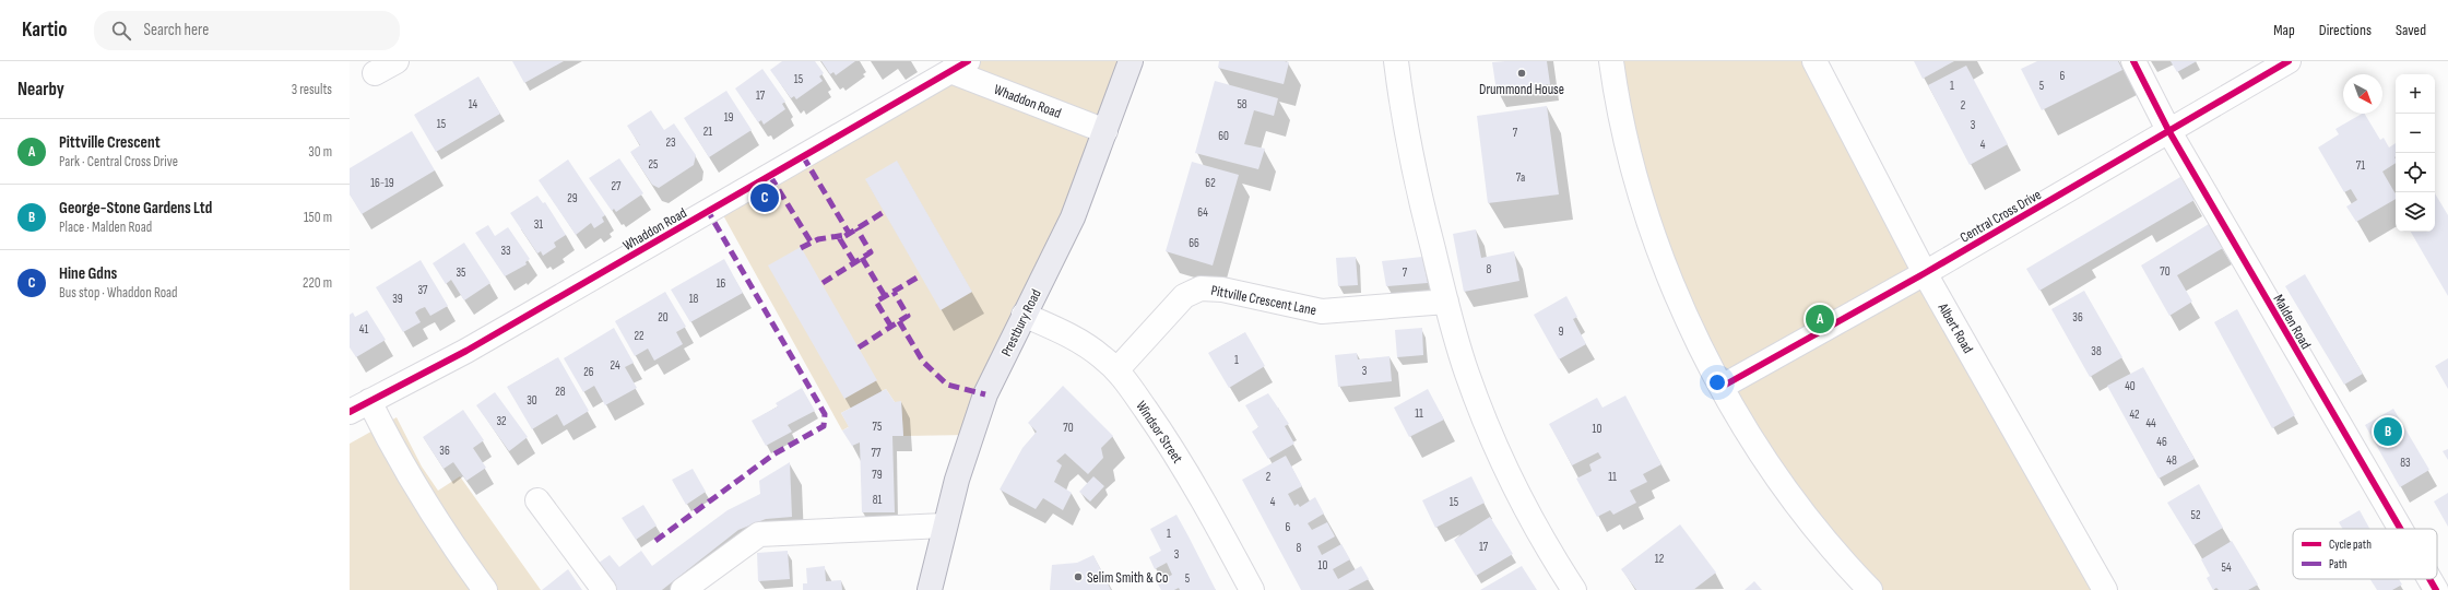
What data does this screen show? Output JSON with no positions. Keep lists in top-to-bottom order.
{
  "streets": {
    "main road": ["Prestbury Road"],
    "street": [
      "Whaddon Road",
      "Central Cross Drive",
      "Pittville Crescent Lane",
      "Malden Road",
      "Albert Road",
      "Windsor Street"
    ]
  },
  "crossings": [
    ["Whaddon Road", "Prestbury Road"],
    ["Central Cross Drive", "Malden Road"],
    ["Central Cross Drive", "Albert Road"],
    ["Pittville Crescent Lane", "Windsor Street"],
    ["Prestbury Road", "Windsor Street"]
  ],
  "places": ["Drummond House", "Selim Smith & Co"],
  "house_numbers": [
    "6",
    "15",
    "1",
    "5",
    "17",
    "14",
    "58",
    "2",
    "19",
    "15",
    "3",
    "21",
    "7",
    "60",
    "23",
    "4",
    "25",
    "71",
    "7a",
    "16-19",
    "62",
    "27",
    "29",
    "64",
    "31",
    "66",
    "33",
    "8",
    "70",
    "35",
    "7",
    "16",
    "37",
    "39",
    "18",
    "20",
    "36",
    "41",
    "9",
    "22",
    "38",
    "1",
    "24",
    "3",
    "26",
    "40",
    "28",
    "30",
    "11",
    "42",
    "32",
    "44",
    "75",
    "70",
    "10",
    "46",
    "36",
    "77",
    "48",
    "83",
    "79",
    "2",
    "11",
    "81",
    "4",
    "15",
    "52",
    "6",
    "1",
    "17",
    "8",
    "3",
    "12",
    "10",
    "54",
    "5"
  ],
  "legend": ["Cycle path", "Path"],
  "north": "bottom right",
  "page": {
    "header": "Kartio",
    "search": "Search here",
    "nav": ["Map", "Directions", "Saved"],
    "heading": ["Nearby", "3 results"],
    "map_buttons": ["+", "−"],
    "list": [
      {
        "mark": "A",
        "name": "Pittville Crescent",
        "note": "Park · Central Cross Drive",
        "value": "30 m"
      },
      {
        "mark": "B",
        "name": "George-Stone Gardens Ltd",
        "note": "Place · Malden Road",
        "value": "150 m"
      },
      {
        "mark": "C",
        "name": "Hine Gdns",
        "note": "Bus stop · Whaddon Road",
        "value": "220 m"
      }
    ],
    "pins": ["C", "A", "B"]
  }
}
